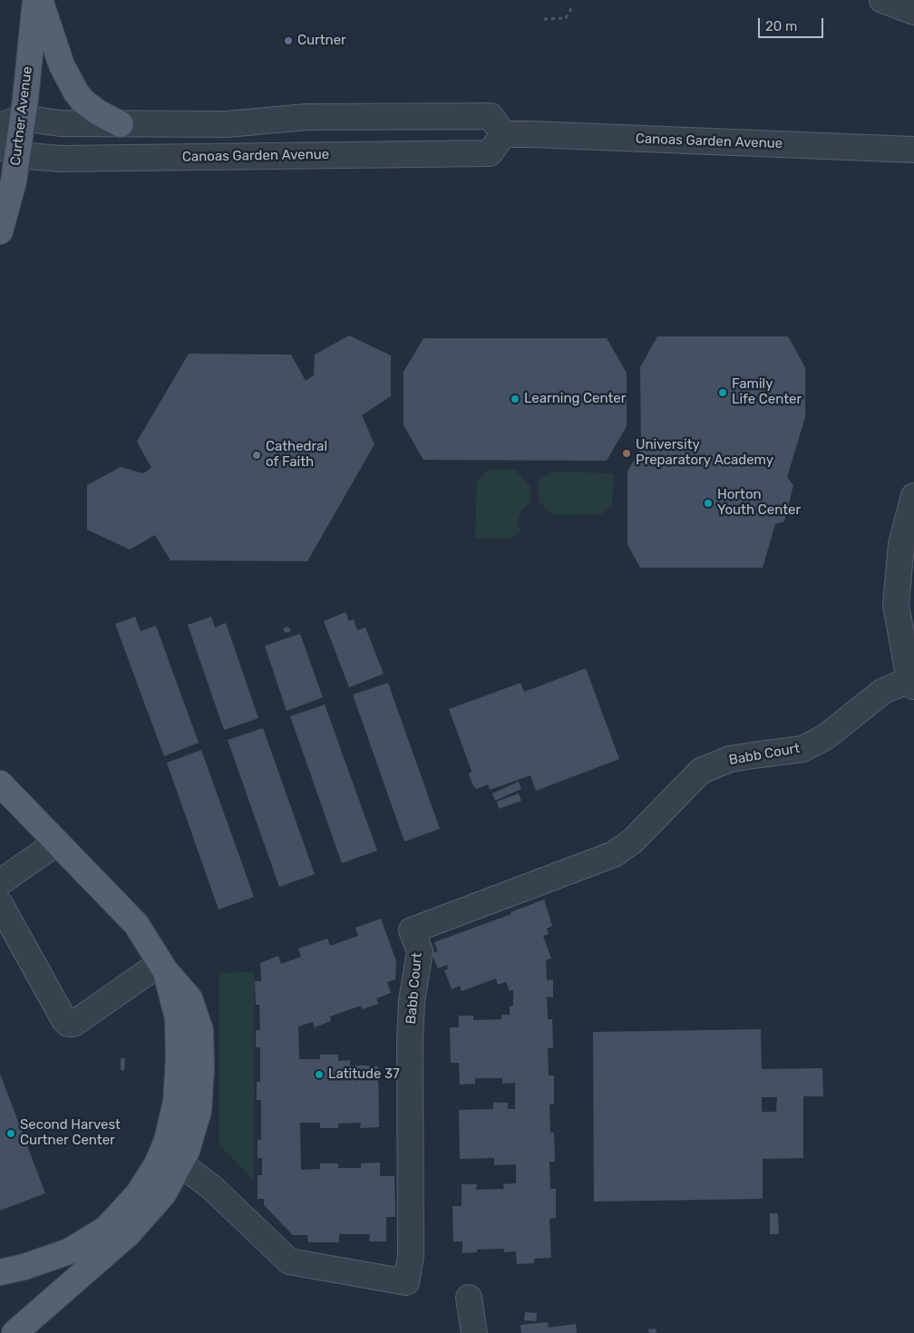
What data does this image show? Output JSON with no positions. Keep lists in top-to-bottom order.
{
  "streets": {
    "main road": ["Curtner Avenue"],
    "street": ["Canoas Garden Avenue", "Babb Court"]
  },
  "crossings": [
    ["Curtner Avenue", "Canoas Garden Avenue"]
  ],
  "places": [
    "Curtner",
    "Family Life Center",
    "Learning Center",
    "University Preparatory Academy",
    "Cathedral of Faith",
    "Horton Youth Center",
    "Latitude 37",
    "Second Harvest Curtner Center"
  ],
  "scale_bar": "20 m"
}
